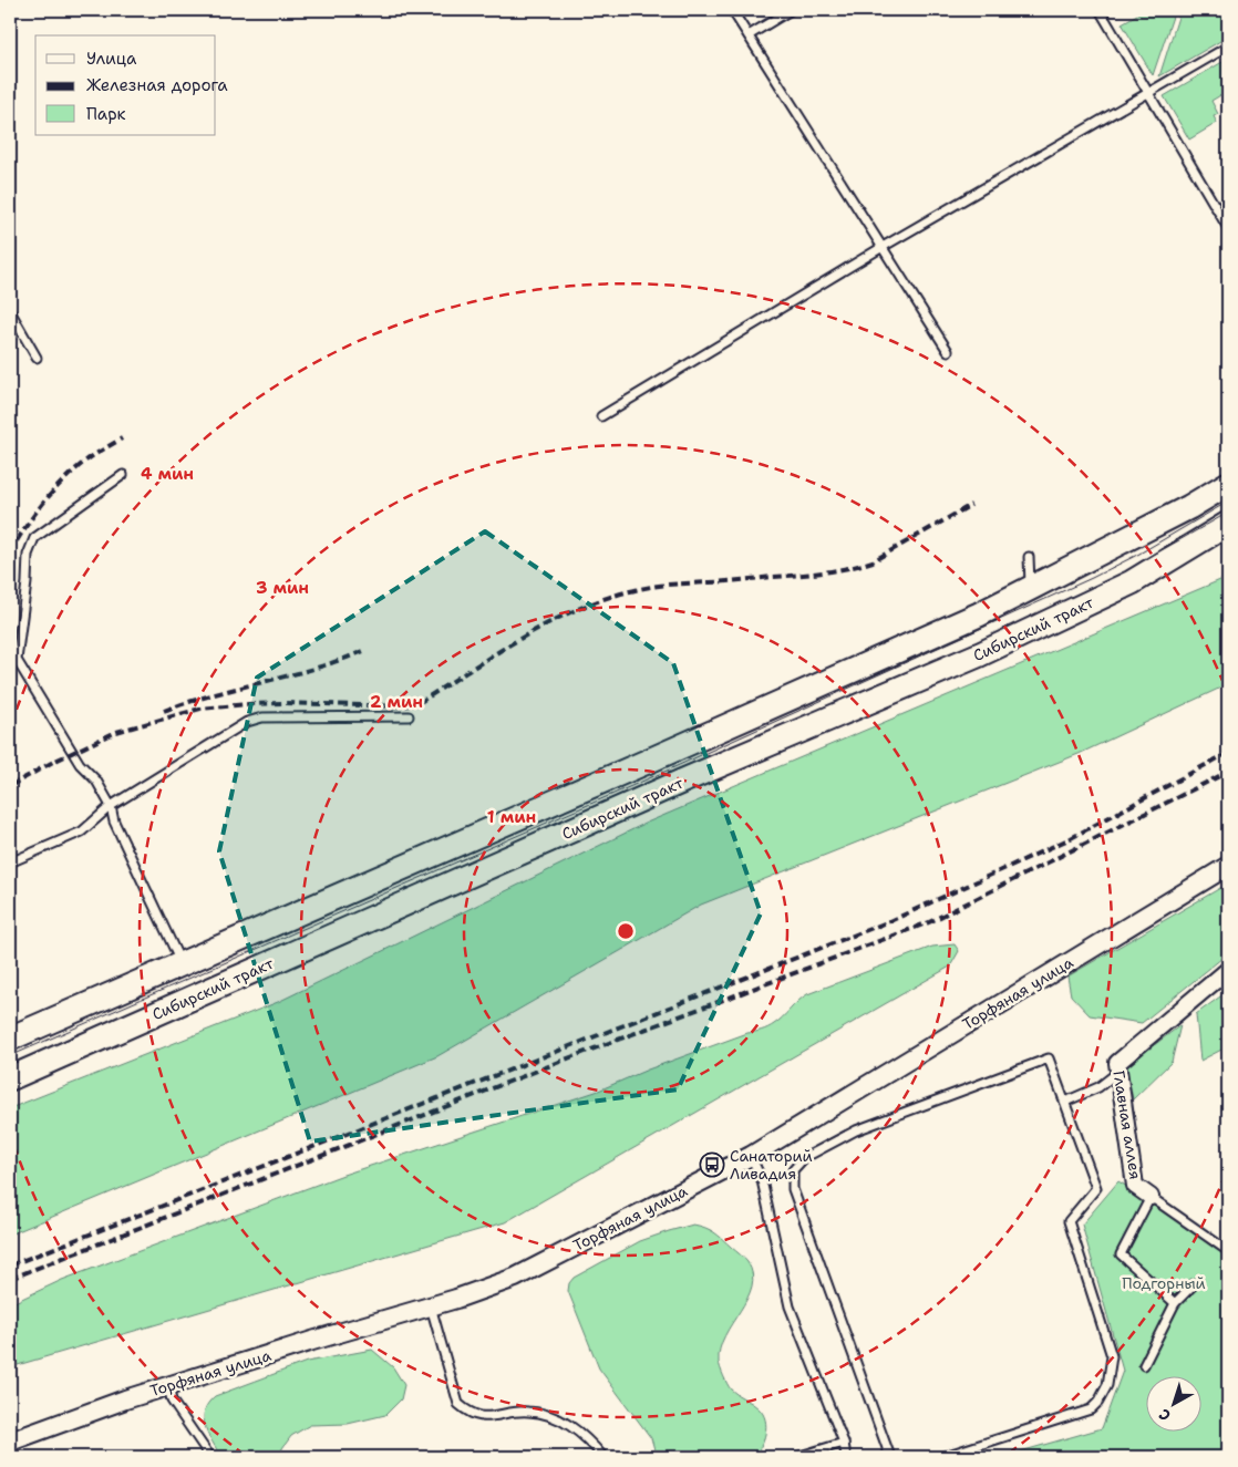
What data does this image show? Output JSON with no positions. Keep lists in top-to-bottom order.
{
  "streets": {
    "main road": ["Сибирский тракт"],
    "street": ["Торфяная улица", "Главная аллея"]
  },
  "parks": ["Подгорный"],
  "places": {
    "bus stop": ["Санаторий Ливадия"]
  },
  "legend": ["Улица", "Железная дорога", "Парк"],
  "north": "bottom left",
  "rings": [
    "4 мин",
    "3 мин",
    "2 мин",
    "1 мин"
  ]
}
